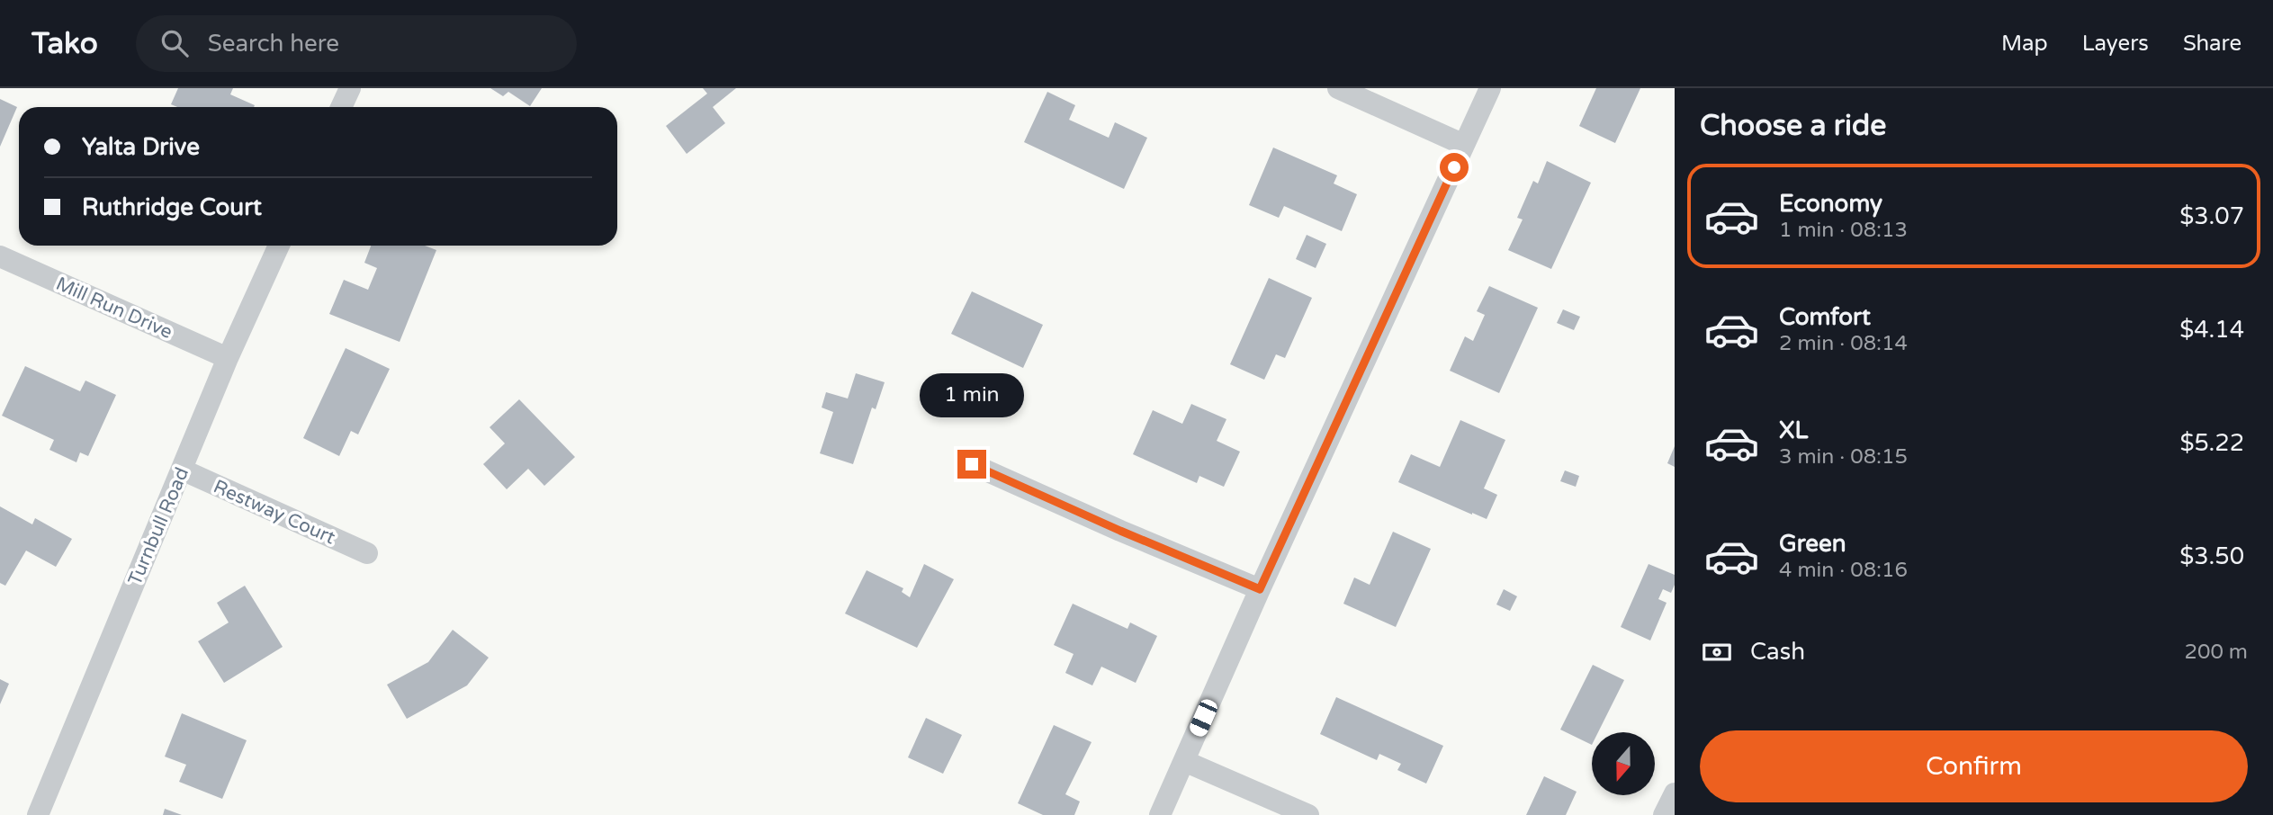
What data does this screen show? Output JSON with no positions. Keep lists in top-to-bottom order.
{
  "streets": {
    "street": ["Mill Run Drive", "Restway Court", "Turnbull Road"]
  },
  "crossings": [
    ["Mill Run Drive", "Turnbull Road"],
    ["Restway Court", "Turnbull Road"]
  ],
  "north": "bottom",
  "page": {
    "header": "Tako",
    "search": "Search here",
    "nav": ["Map", "Layers", "Share"],
    "heading": "Choose a ride",
    "banner": ["Yalta Drive", "Ruthridge Court"],
    "list": [
      {
        "name": "Economy",
        "note": "1 min · 08:13",
        "value": "$3.07"
      },
      {
        "name": "Comfort",
        "note": "2 min · 08:14",
        "value": "$4.14"
      },
      {
        "name": "XL",
        "note": "3 min · 08:15",
        "value": "$5.22"
      },
      {
        "name": "Green",
        "note": "4 min · 08:16",
        "value": "$3.50"
      }
    ],
    "bubble": "1 min",
    "pay": ["Cash", "200 m"],
    "buttons": "Confirm"
  }
}
